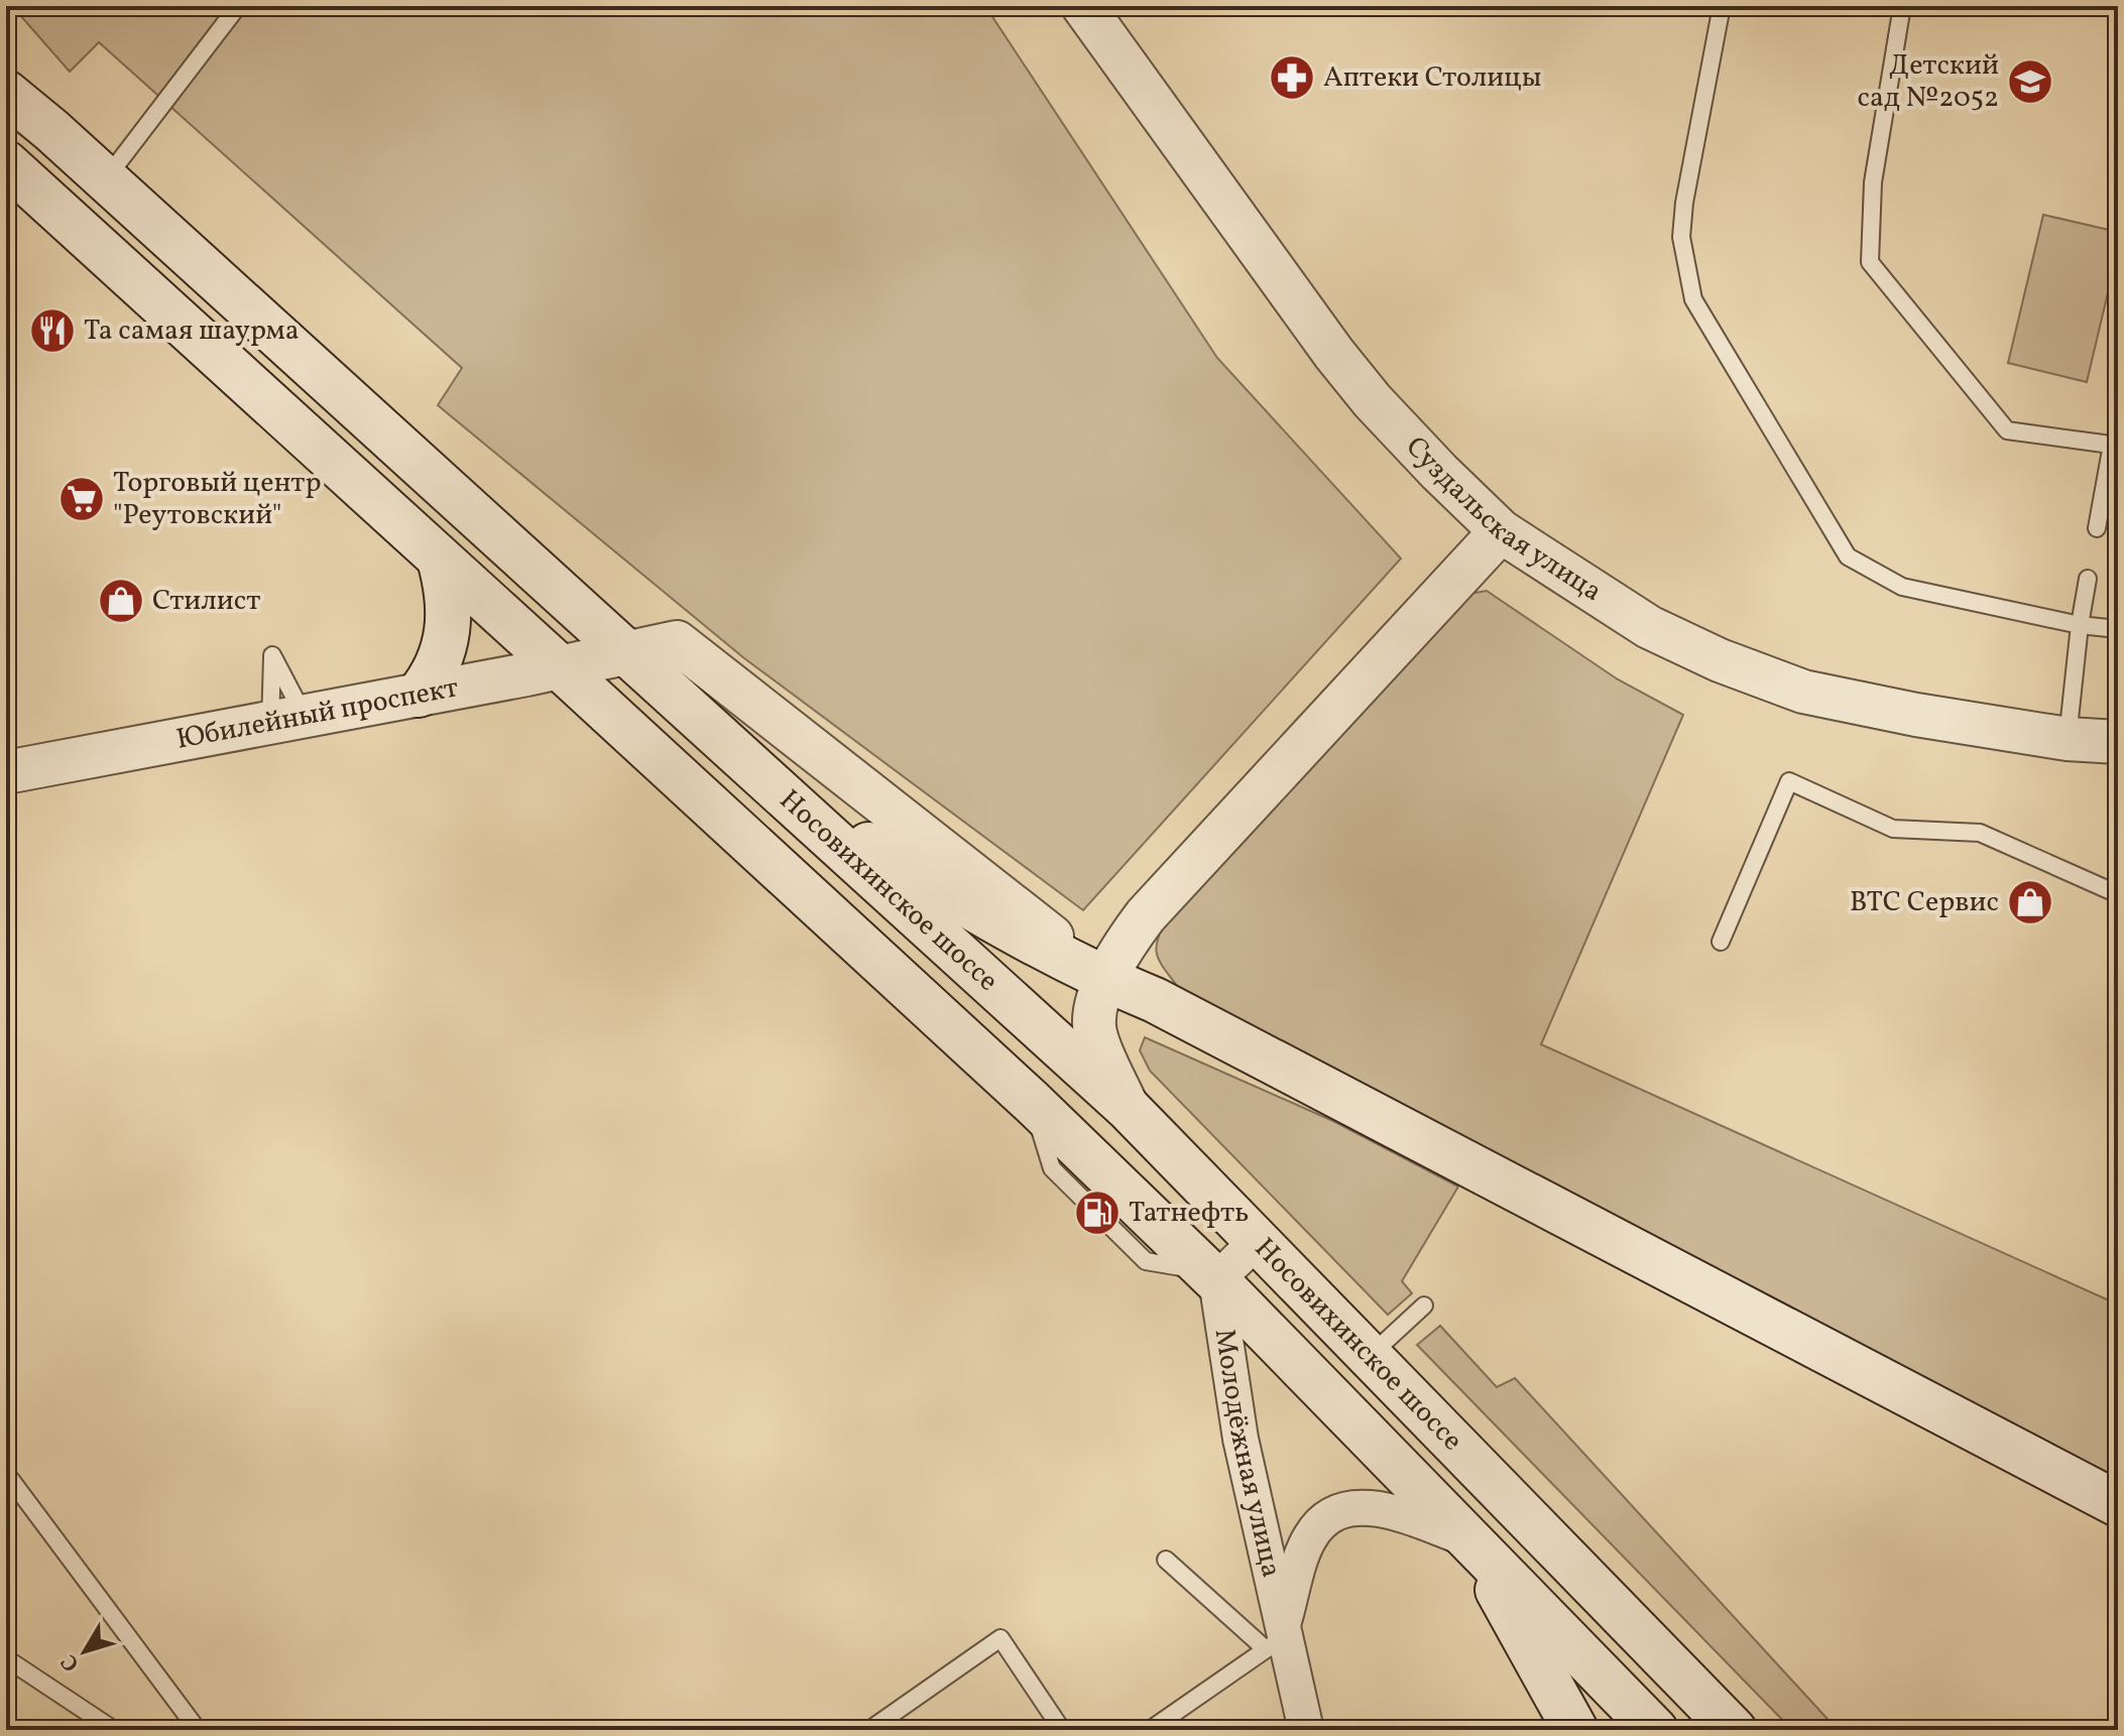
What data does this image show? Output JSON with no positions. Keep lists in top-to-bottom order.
{
  "streets": {
    "main road": ["Носовихинское шоссе"],
    "street": ["Суздальская улица", "Юбилейный проспект", "Молодёжная улица"]
  },
  "crossings": [
    ["Юбилейный проспект", "Носовихинское шоссе"],
    ["Носовихинское шоссе", "Молодёжная улица"]
  ],
  "places": {
    "pharmacy": ["Аптеки Столицы"],
    "school or university": ["Детский сад №2052"],
    "restaurant": ["Та самая шаурма"],
    "supermarket": ["Торговый центр \"Реутовский\""],
    "shop": ["Стилист", "ВТС Сервис"],
    "fuel station": ["Татнефть"]
  },
  "north": "bottom left"
}
